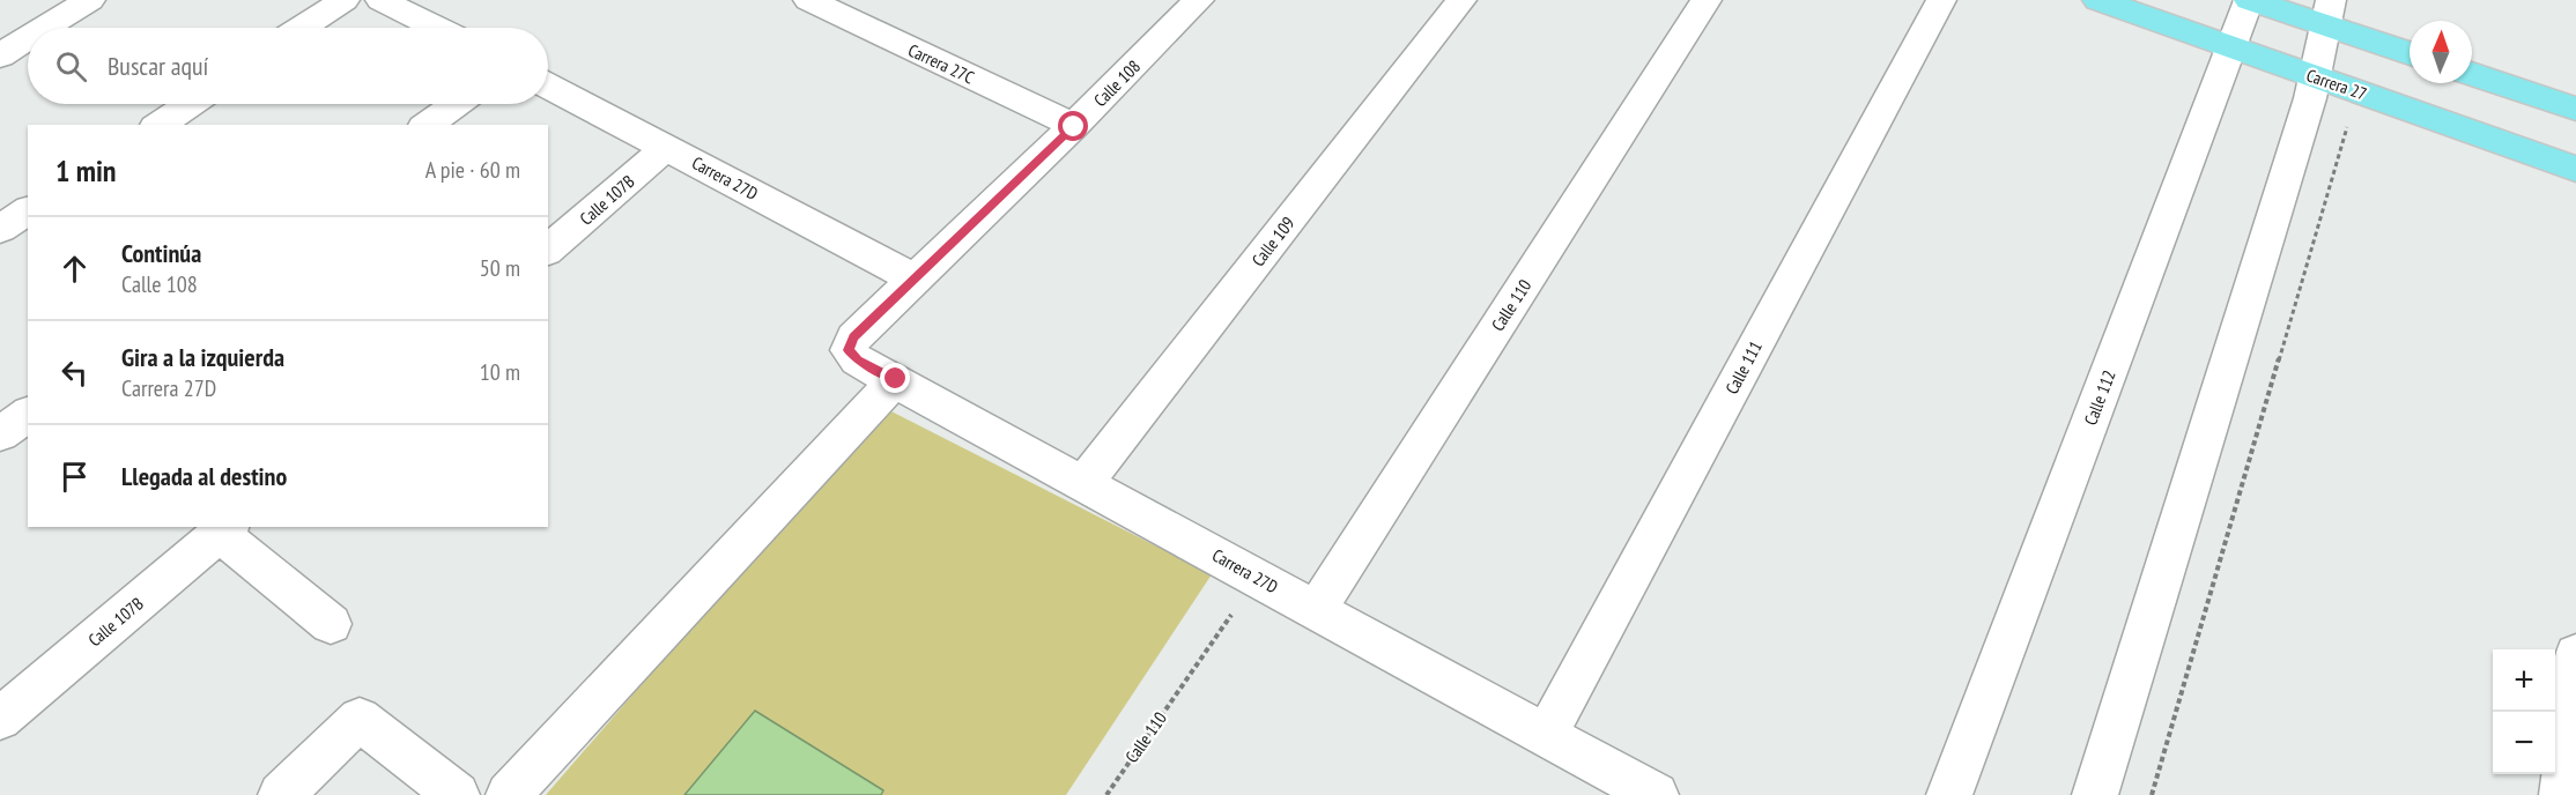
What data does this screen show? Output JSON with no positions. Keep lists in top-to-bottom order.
{
  "streets": {
    "main road": ["Carrera 27"],
    "street": [
      "Carrera 27C",
      "Calle 108",
      "Carrera 27D",
      "Calle 107B",
      "Calle 109",
      "Calle 110",
      "Calle 111",
      "Calle 112"
    ]
  },
  "crossings": [
    ["Carrera 27C", "Calle 108"],
    ["Calle 108", "Carrera 27D"],
    ["Carrera 27", "Calle 112"],
    ["Carrera 27D", "Calle 107B"],
    ["Carrera 27D", "Calle 109"],
    ["Carrera 27D", "Calle 110"],
    ["Carrera 27D", "Calle 111"]
  ],
  "north": "top",
  "page": {
    "search": "Buscar aquí",
    "heading": ["1 min", "A pie · 60 m"],
    "list": [
      ["Continúa", "Calle 108", "50 m"],
      ["Gira a la izquierda", "Carrera 27D", "10 m"],
      "Llegada al destino"
    ],
    "map_buttons": ["+", "−"]
  }
}
